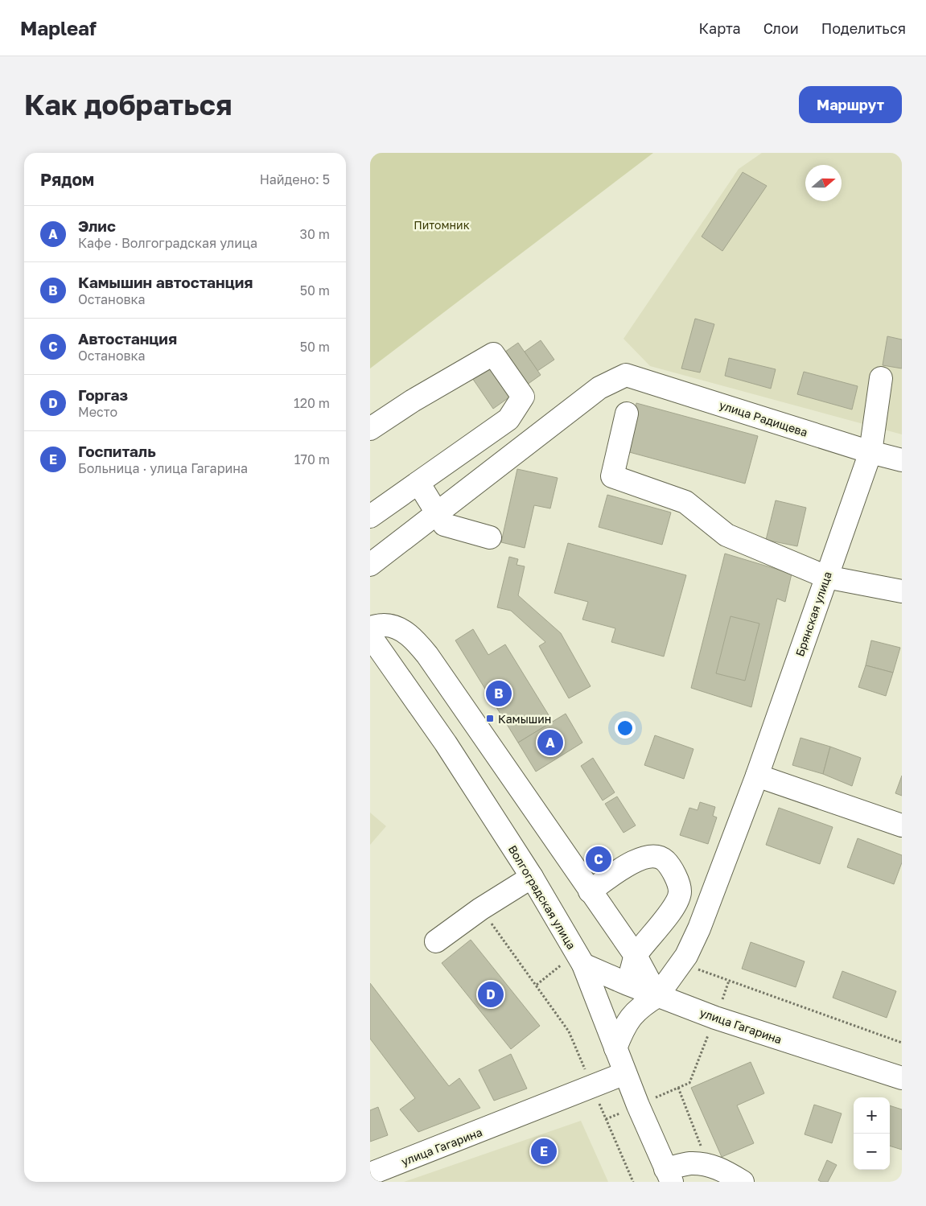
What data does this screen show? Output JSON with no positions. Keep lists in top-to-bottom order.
{
  "streets": {
    "street": [
      "улица Радищева",
      "Брянская улица",
      "Волгоградская улица",
      "улица Гагарина"
    ]
  },
  "crossings": [
    ["улица Радищева", "Брянская улица"],
    ["Брянская улица", "улица Гагарина"],
    ["Волгоградская улица", "улица Гагарина"]
  ],
  "parks": ["Питомник"],
  "places": {
    "transit": ["Камышин"]
  },
  "north": "right",
  "page": {
    "header": "Mapleaf",
    "nav": ["Карта", "Слои", "Поделиться"],
    "buttons": "Маршрут",
    "title": "Как добраться",
    "heading": ["Рядом", "Найдено: 5"],
    "list": [
      {
        "mark": "A",
        "name": "Элис",
        "note": "Кафе · Волгоградская улица",
        "value": "30 m"
      },
      {
        "mark": "B",
        "name": "Камышин автостанция",
        "note": "Остановка",
        "value": "50 m"
      },
      {
        "mark": "C",
        "name": "Автостанция",
        "note": "Остановка",
        "value": "50 m"
      },
      {
        "mark": "D",
        "name": "Горгаз",
        "note": "Место",
        "value": "120 m"
      },
      {
        "mark": "E",
        "name": "Госпиталь",
        "note": "Больница · улица Гагарина",
        "value": "170 m"
      }
    ],
    "pins": [
      "B",
      "A",
      "C",
      "D",
      "E"
    ],
    "map_buttons": ["+", "−"]
  }
}
